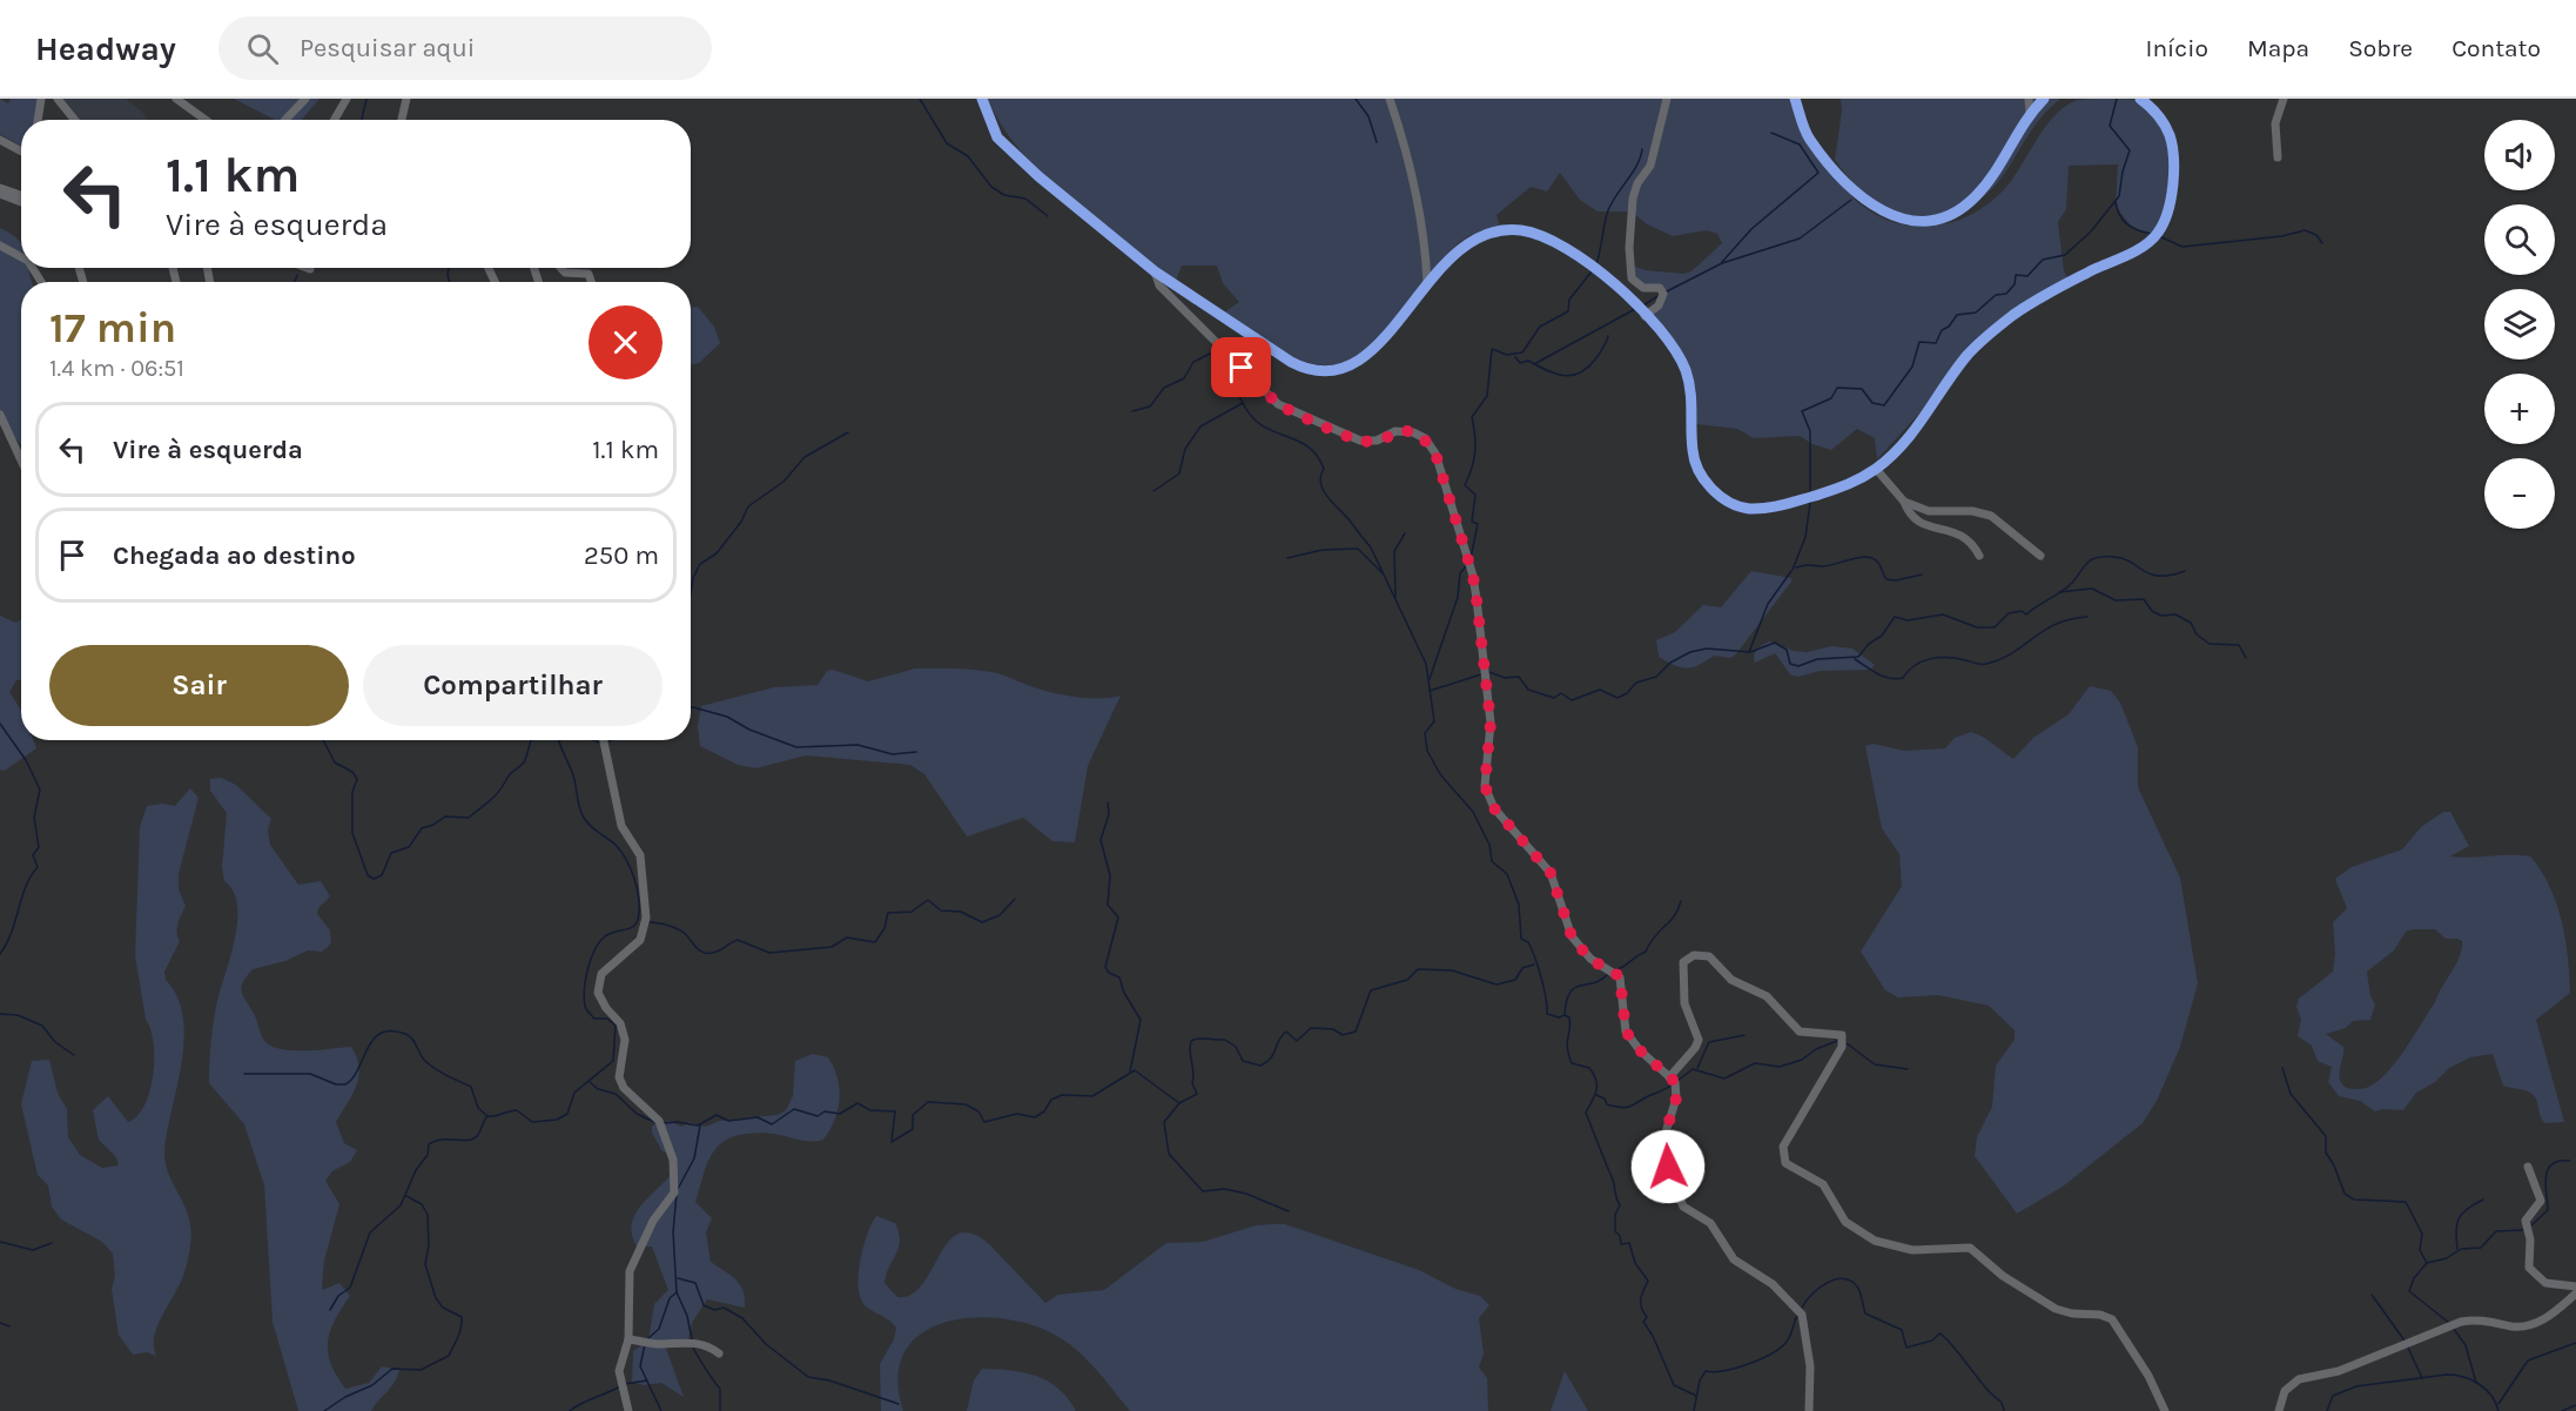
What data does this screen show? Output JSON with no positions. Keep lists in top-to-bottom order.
{
  "page": {
    "header": "Headway",
    "search": "Pesquisar aqui",
    "nav": [
      "Início",
      "Mapa",
      "Sobre",
      "Contato"
    ],
    "map_buttons": ["+", "−"],
    "turn": ["1.1 km", "Vire à esquerda"],
    "heading": ["17 min", "1.4 km · 06:51"],
    "list": [
      {
        "name": "Vire à esquerda",
        "value": "1.1 km"
      },
      {
        "name": "Chegada ao destino",
        "value": "250 m"
      }
    ],
    "buttons": ["Sair", "Compartilhar"]
  }
}
